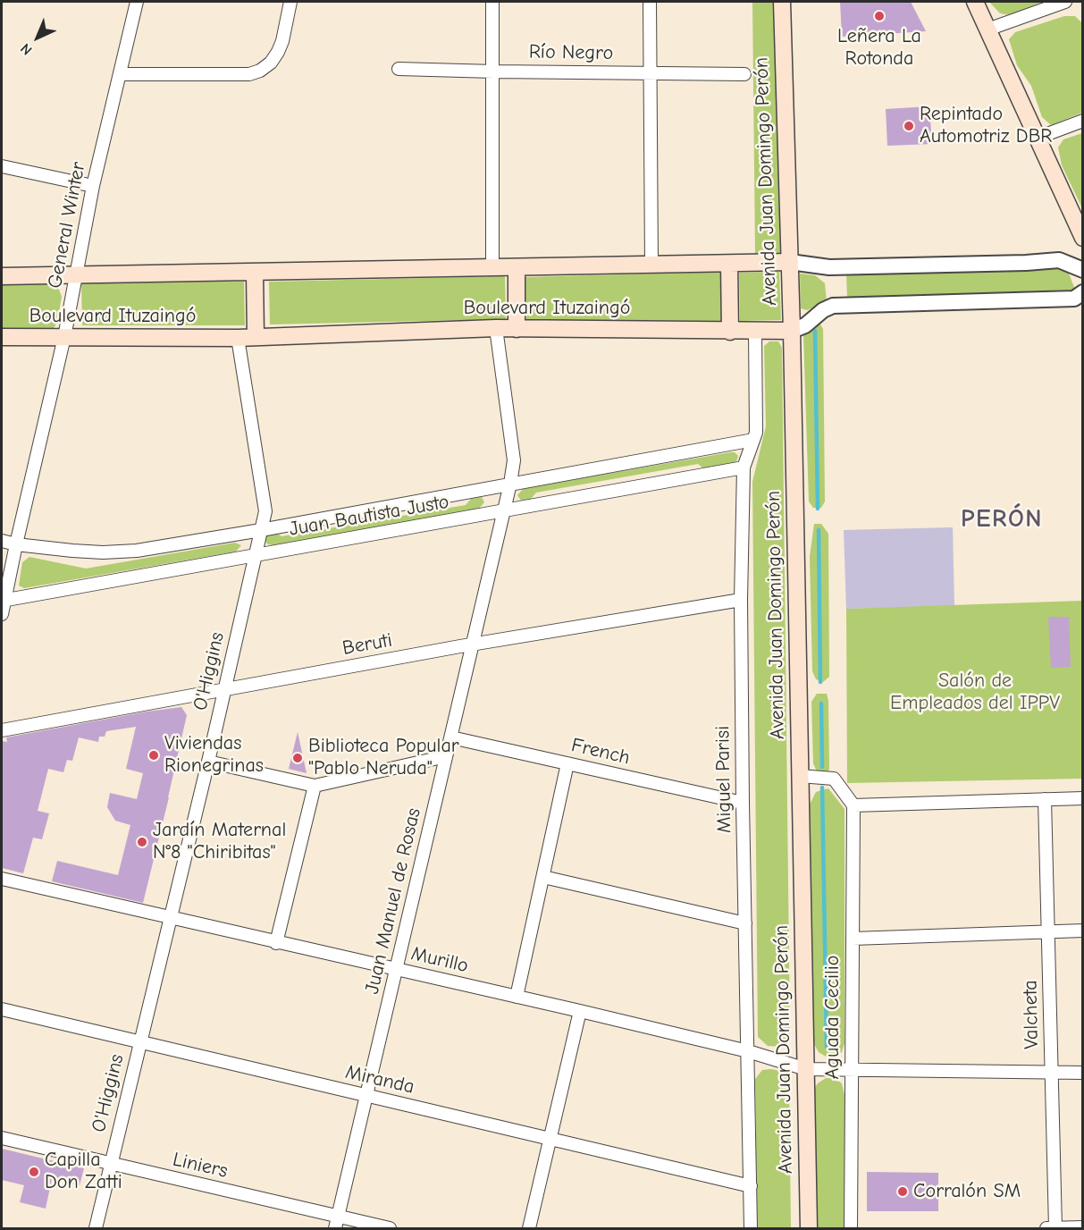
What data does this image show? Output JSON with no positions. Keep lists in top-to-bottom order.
{
  "streets": {
    "main road": ["Avenida Juan Domingo Perón", "Boulevard Ituzaingó"],
    "street": [
      "Río Negro",
      "General Winter",
      "Juan Bautista Justo",
      "Beruti",
      "O'Higgins",
      "French",
      "Miguel Parisi",
      "Juan Manuel de Rosas",
      "Murillo",
      "Valcheta",
      "Aguada Cecilio",
      "Miranda",
      "Liniers"
    ]
  },
  "crossings": [
    ["Avenida Juan Domingo Perón", "Boulevard Ituzaingó"],
    ["Avenida Juan Domingo Perón", "Murillo"],
    ["General Winter", "Boulevard Ituzaingó"],
    ["General Winter", "Juan Bautista Justo"],
    ["Boulevard Ituzaingó", "O'Higgins"],
    ["Boulevard Ituzaingó", "Miguel Parisi"],
    ["Boulevard Ituzaingó", "Juan Manuel de Rosas"],
    ["Juan Bautista Justo", "O'Higgins"],
    ["Juan Bautista Justo", "Miguel Parisi"],
    ["Juan Bautista Justo", "Juan Manuel de Rosas"],
    ["Beruti", "O'Higgins"],
    ["Beruti", "Miguel Parisi"],
    ["Beruti", "Juan Manuel de Rosas"],
    ["O'Higgins", "Murillo"],
    ["O'Higgins", "Miranda"],
    ["O'Higgins", "Liniers"],
    ["French", "Miguel Parisi"],
    ["French", "Juan Manuel de Rosas"],
    ["Miguel Parisi", "Murillo"],
    ["Miguel Parisi", "Miranda"],
    ["Juan Manuel de Rosas", "Murillo"],
    ["Juan Manuel de Rosas", "Miranda"],
    ["Juan Manuel de Rosas", "Liniers"],
    ["Murillo", "Valcheta"],
    ["Murillo", "Aguada Cecilio"]
  ],
  "districts": ["PERÓN"],
  "parks": ["Salón de Empleados del IPPV"],
  "places": [
    "Leñera La Rotonda",
    "Repintado Automotriz DBR",
    "Viviendas Rionegrinas",
    "Biblioteca Popular \"Pablo Neruda\"",
    "Jardín Maternal N°8 \"Chiribitas\"",
    "Capilla Don Zatti",
    "Corralón SM"
  ],
  "north": "bottom left"
}
